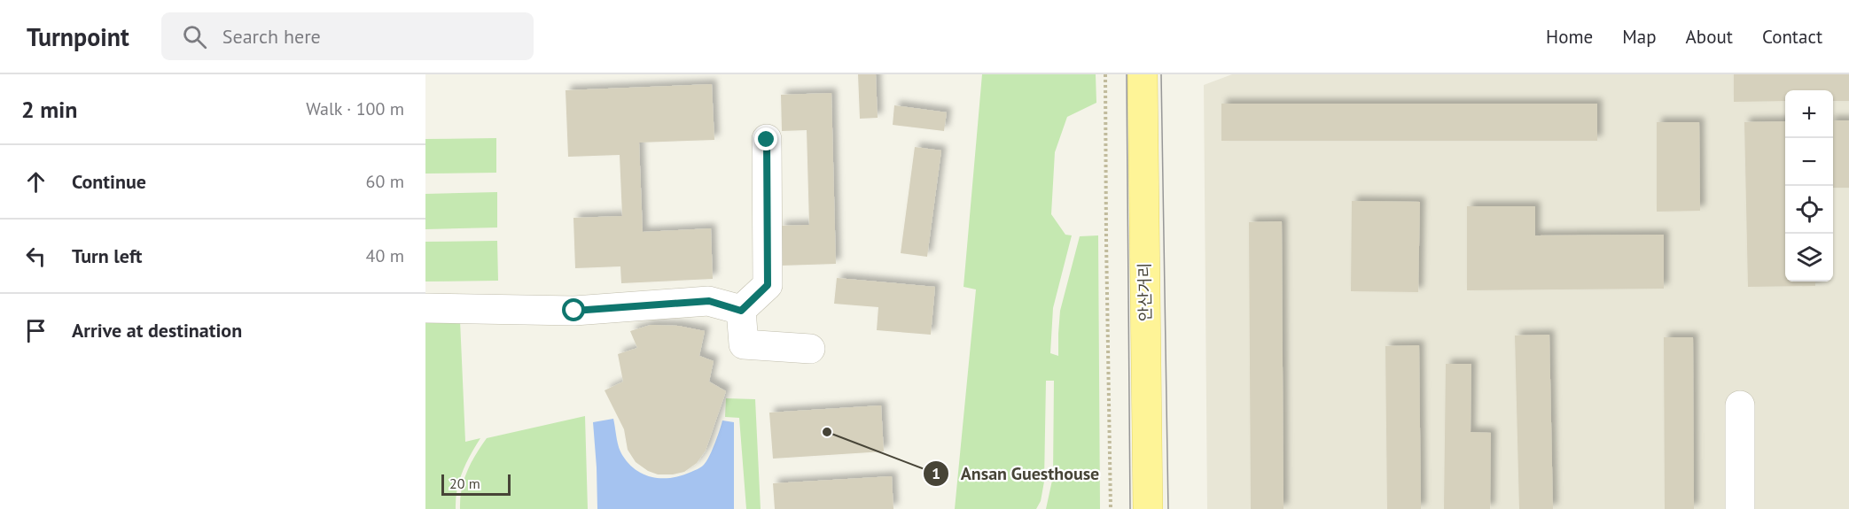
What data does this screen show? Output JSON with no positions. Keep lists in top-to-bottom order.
{
  "streets": {
    "main road": ["안산거리"]
  },
  "places": ["Ansan Guesthouse"],
  "scale_bar": "20 m",
  "page": {
    "header": "Turnpoint",
    "search": "Search here",
    "nav": [
      "Home",
      "Map",
      "About",
      "Contact"
    ],
    "heading": ["2 min", "Walk · 100 m"],
    "map_buttons": ["+", "−"],
    "list": [
      ["Continue", "60 m"],
      ["Turn left", "40 m"],
      "Arrive at destination"
    ],
    "scale": "20 m"
  }
}
